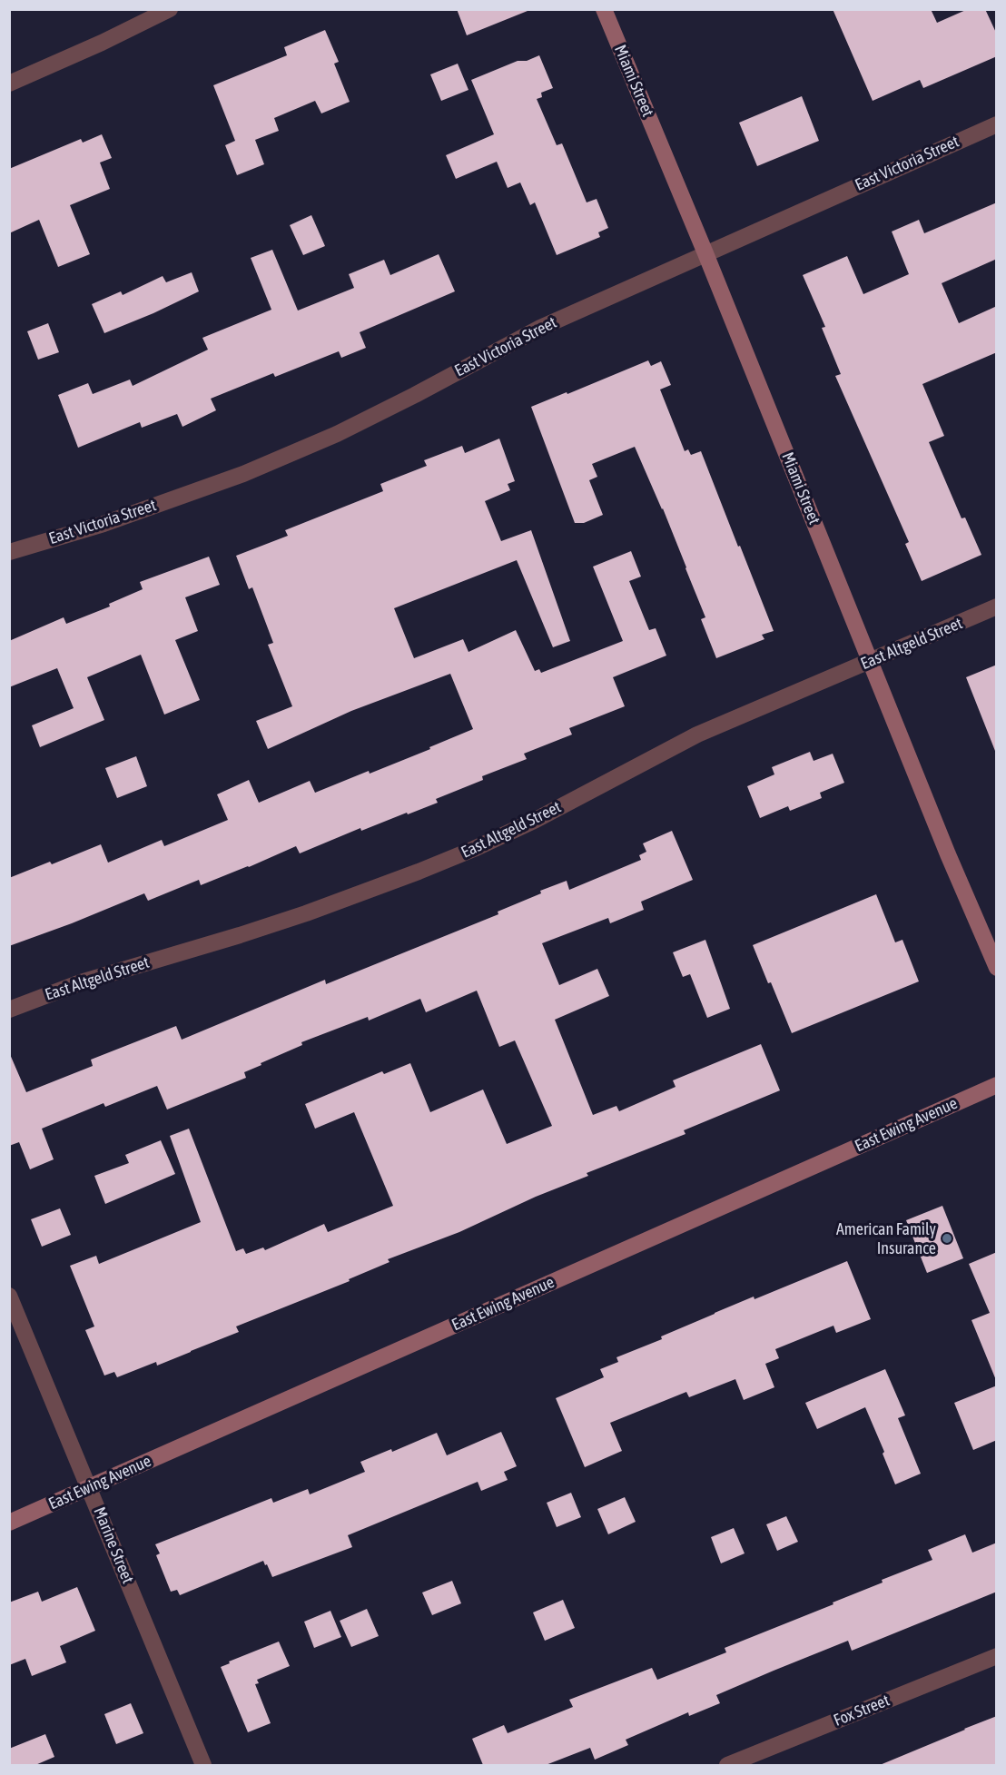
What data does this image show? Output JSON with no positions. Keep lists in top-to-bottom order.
{
  "streets": {
    "street": [
      "Miami Street",
      "East Victoria Street",
      "East Altgeld Street",
      "East Ewing Avenue",
      "Marine Street",
      "Fox Street"
    ]
  },
  "crossings": [
    ["Miami Street", "East Victoria Street"],
    ["Miami Street", "East Altgeld Street"],
    ["East Ewing Avenue", "Marine Street"]
  ],
  "places": ["American Family Insurance"]
}
